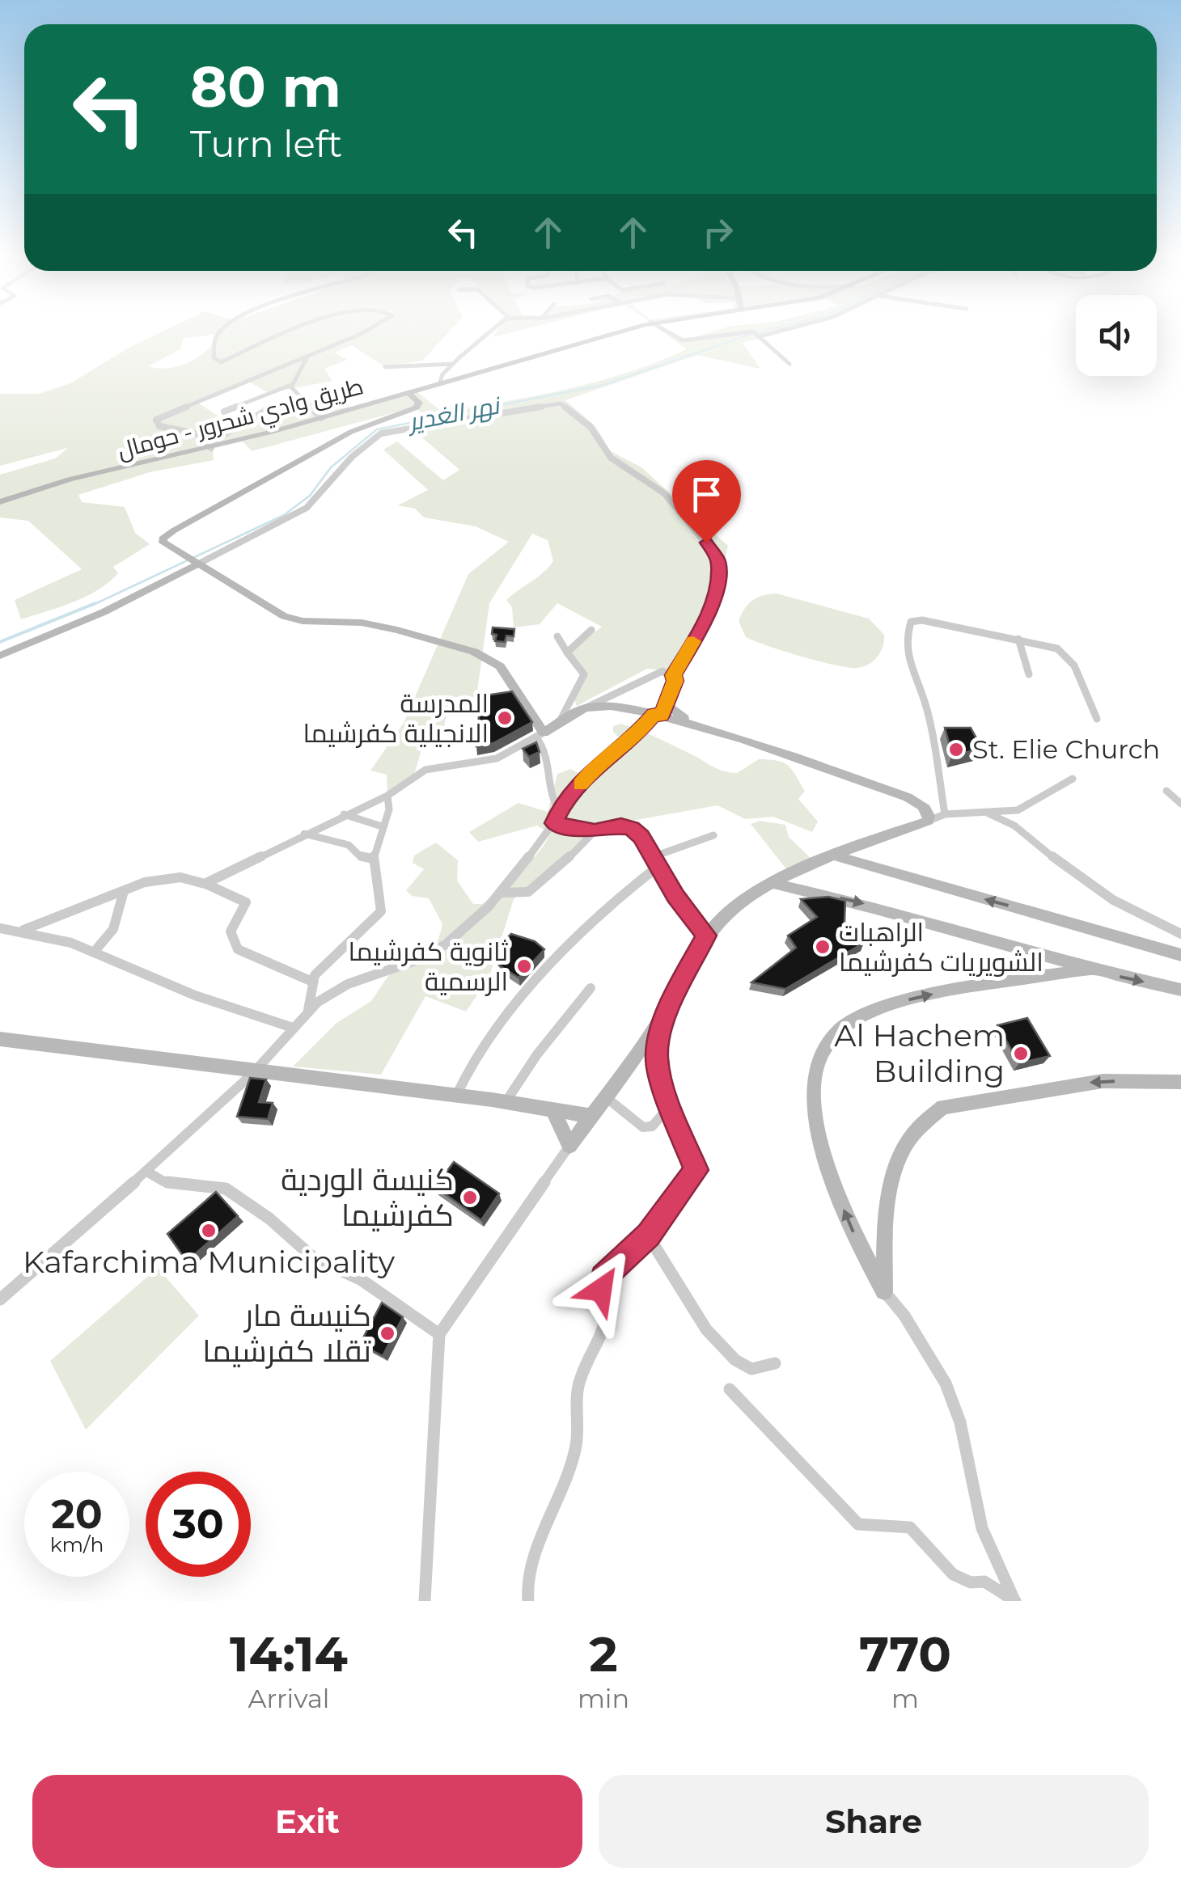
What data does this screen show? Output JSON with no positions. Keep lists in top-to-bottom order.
{
  "streets": {
    "street": ["طريق وادي شحرور - حومال"]
  },
  "water": ["نهر الغدير"],
  "places": [
    "المدرسة الانجيلية كفرشيما",
    "St. Elie Church",
    "الراهبات الشويريات كفرشيما",
    "ثانوية كفرشيما الرسمية",
    "Al Hachem Building",
    "كنيسة الوردية كفرشيما",
    "Kafarchima Municipality",
    "كنيسة مار تقلا كفرشيما"
  ],
  "page": {
    "turn": ["80 m", "Turn left"],
    "speed": "20 km/h",
    "limit": "30",
    "eta": [
      "14:14",
      "Arrival",
      "2",
      "min",
      "770",
      "m"
    ],
    "buttons": ["Exit", "Share"]
  }
}
